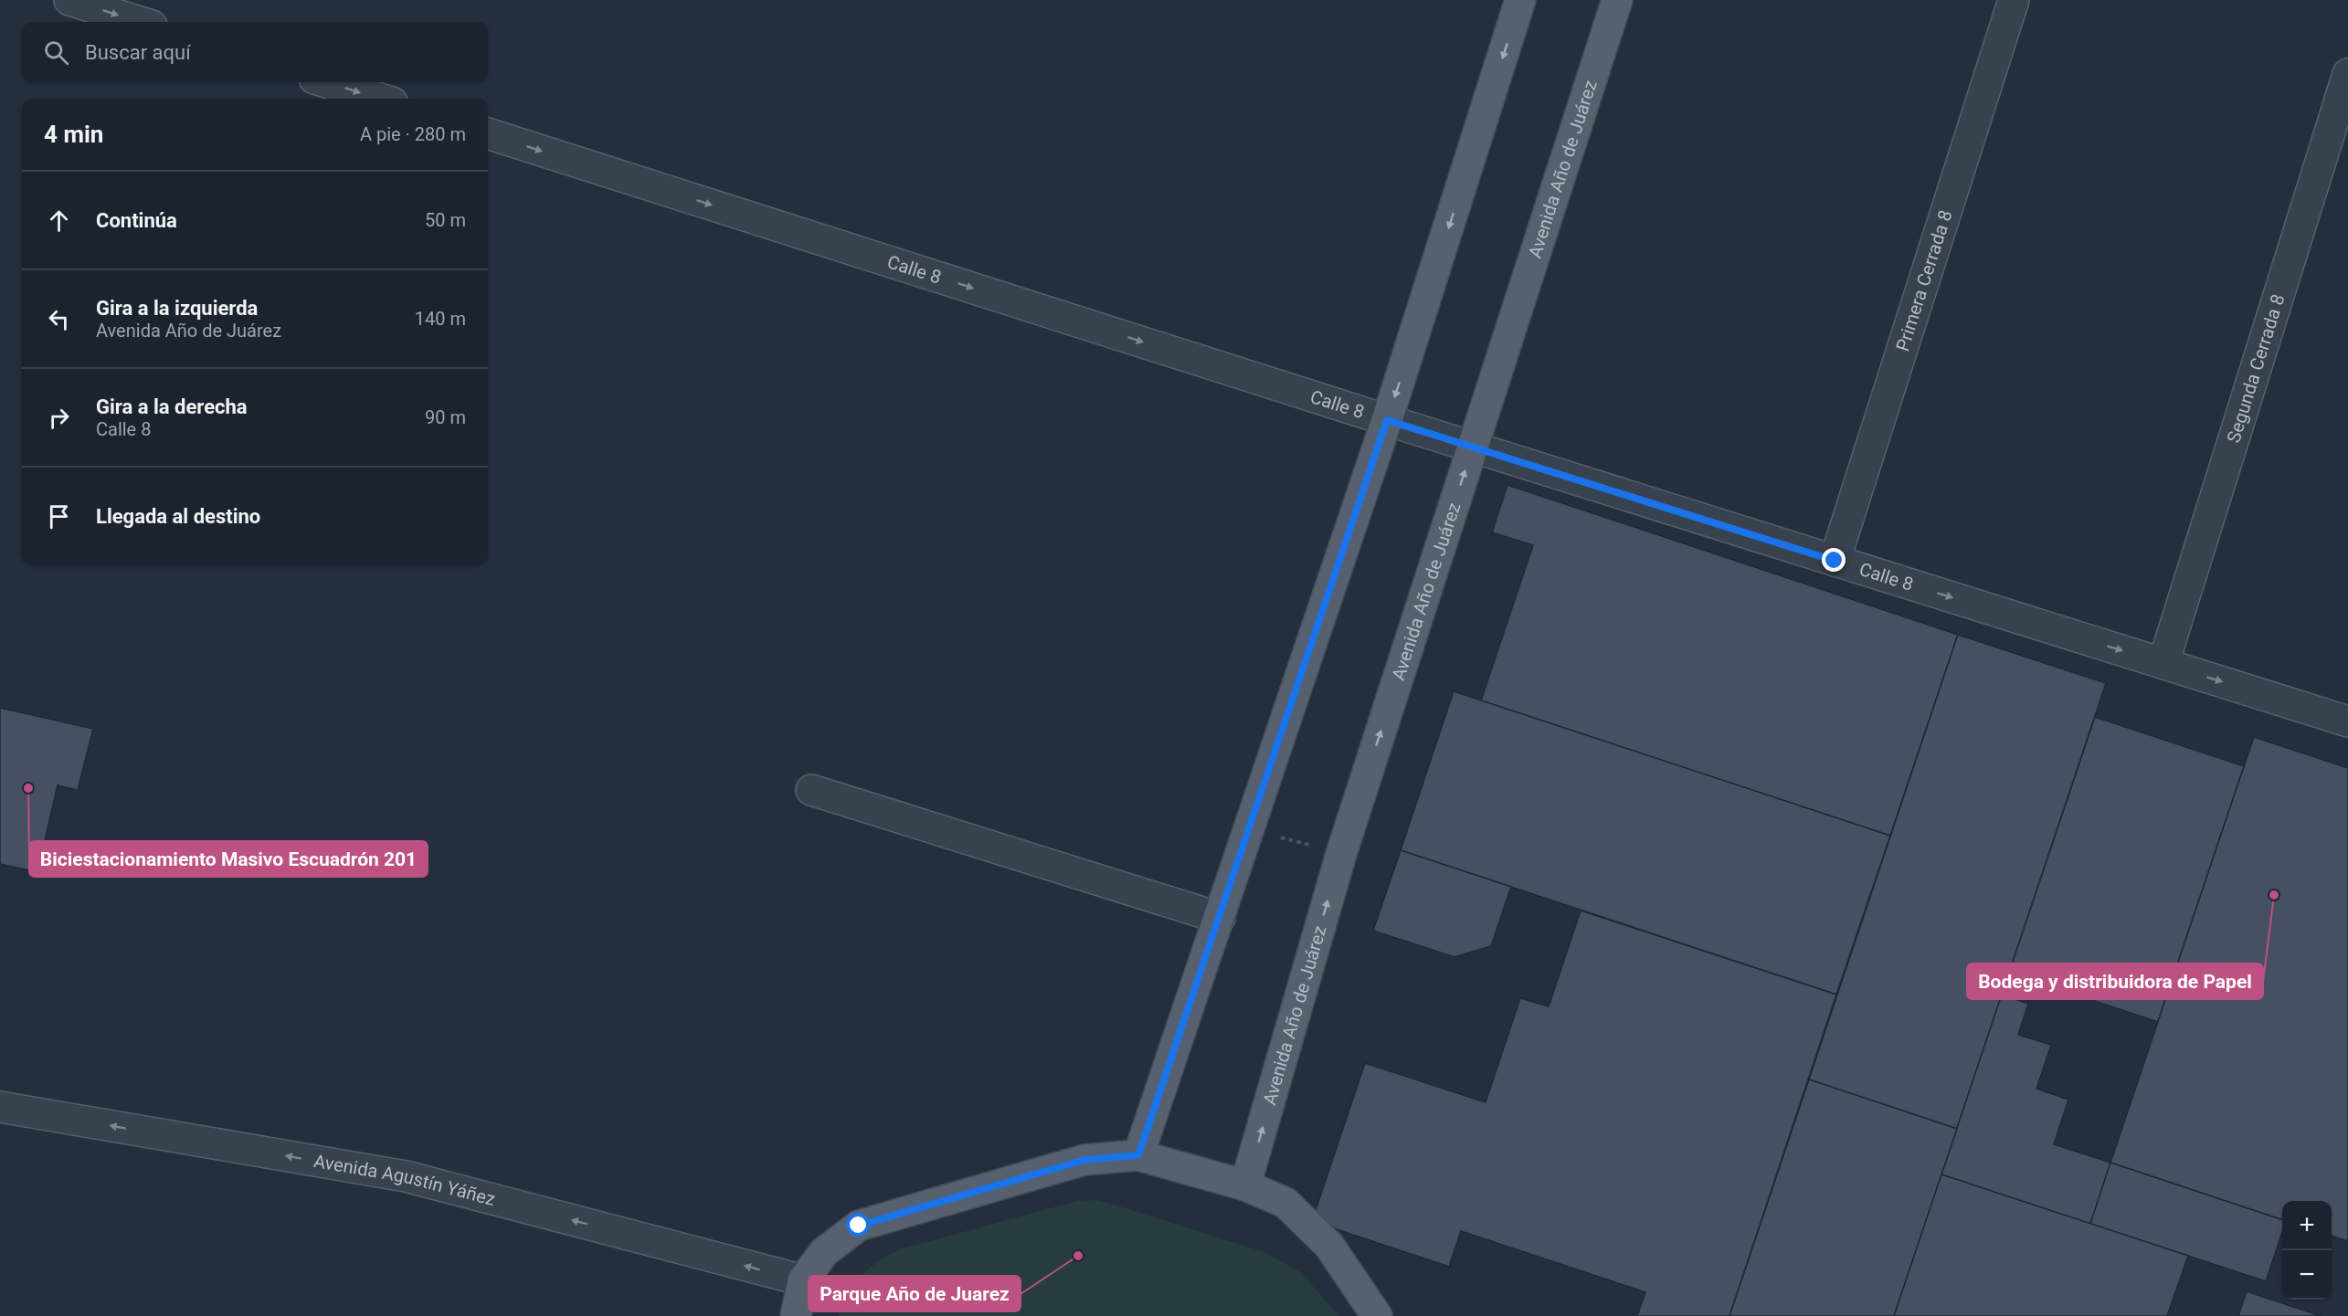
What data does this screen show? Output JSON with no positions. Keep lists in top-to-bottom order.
{
  "streets": {
    "main road": ["Avenida Año de Juárez"],
    "street": [
      "Calle 8",
      "Primera Cerrada 8",
      "Segunda Cerrada 8",
      "Avenida Agustín Yáñez"
    ]
  },
  "crossings": [
    ["Avenida Año de Juárez", "Calle 8"],
    ["Calle 8", "Primera Cerrada 8"],
    ["Calle 8", "Segunda Cerrada 8"]
  ],
  "one_way": ["Calle 8", "Avenida Agustín Yáñez"],
  "places": ["Biciestacionamiento Masivo Escuadrón 201", "Bodega y distribuidora de Papel", "Parque Año de Juarez"],
  "page": {
    "search": "Buscar aquí",
    "heading": ["4 min", "A pie · 280 m"],
    "list": [
      ["Continúa", "50 m"],
      ["Gira a la izquierda", "Avenida Año de Juárez", "140 m"],
      ["Gira a la derecha", "Calle 8", "90 m"],
      "Llegada al destino"
    ],
    "map_buttons": ["+", "−"]
  }
}
